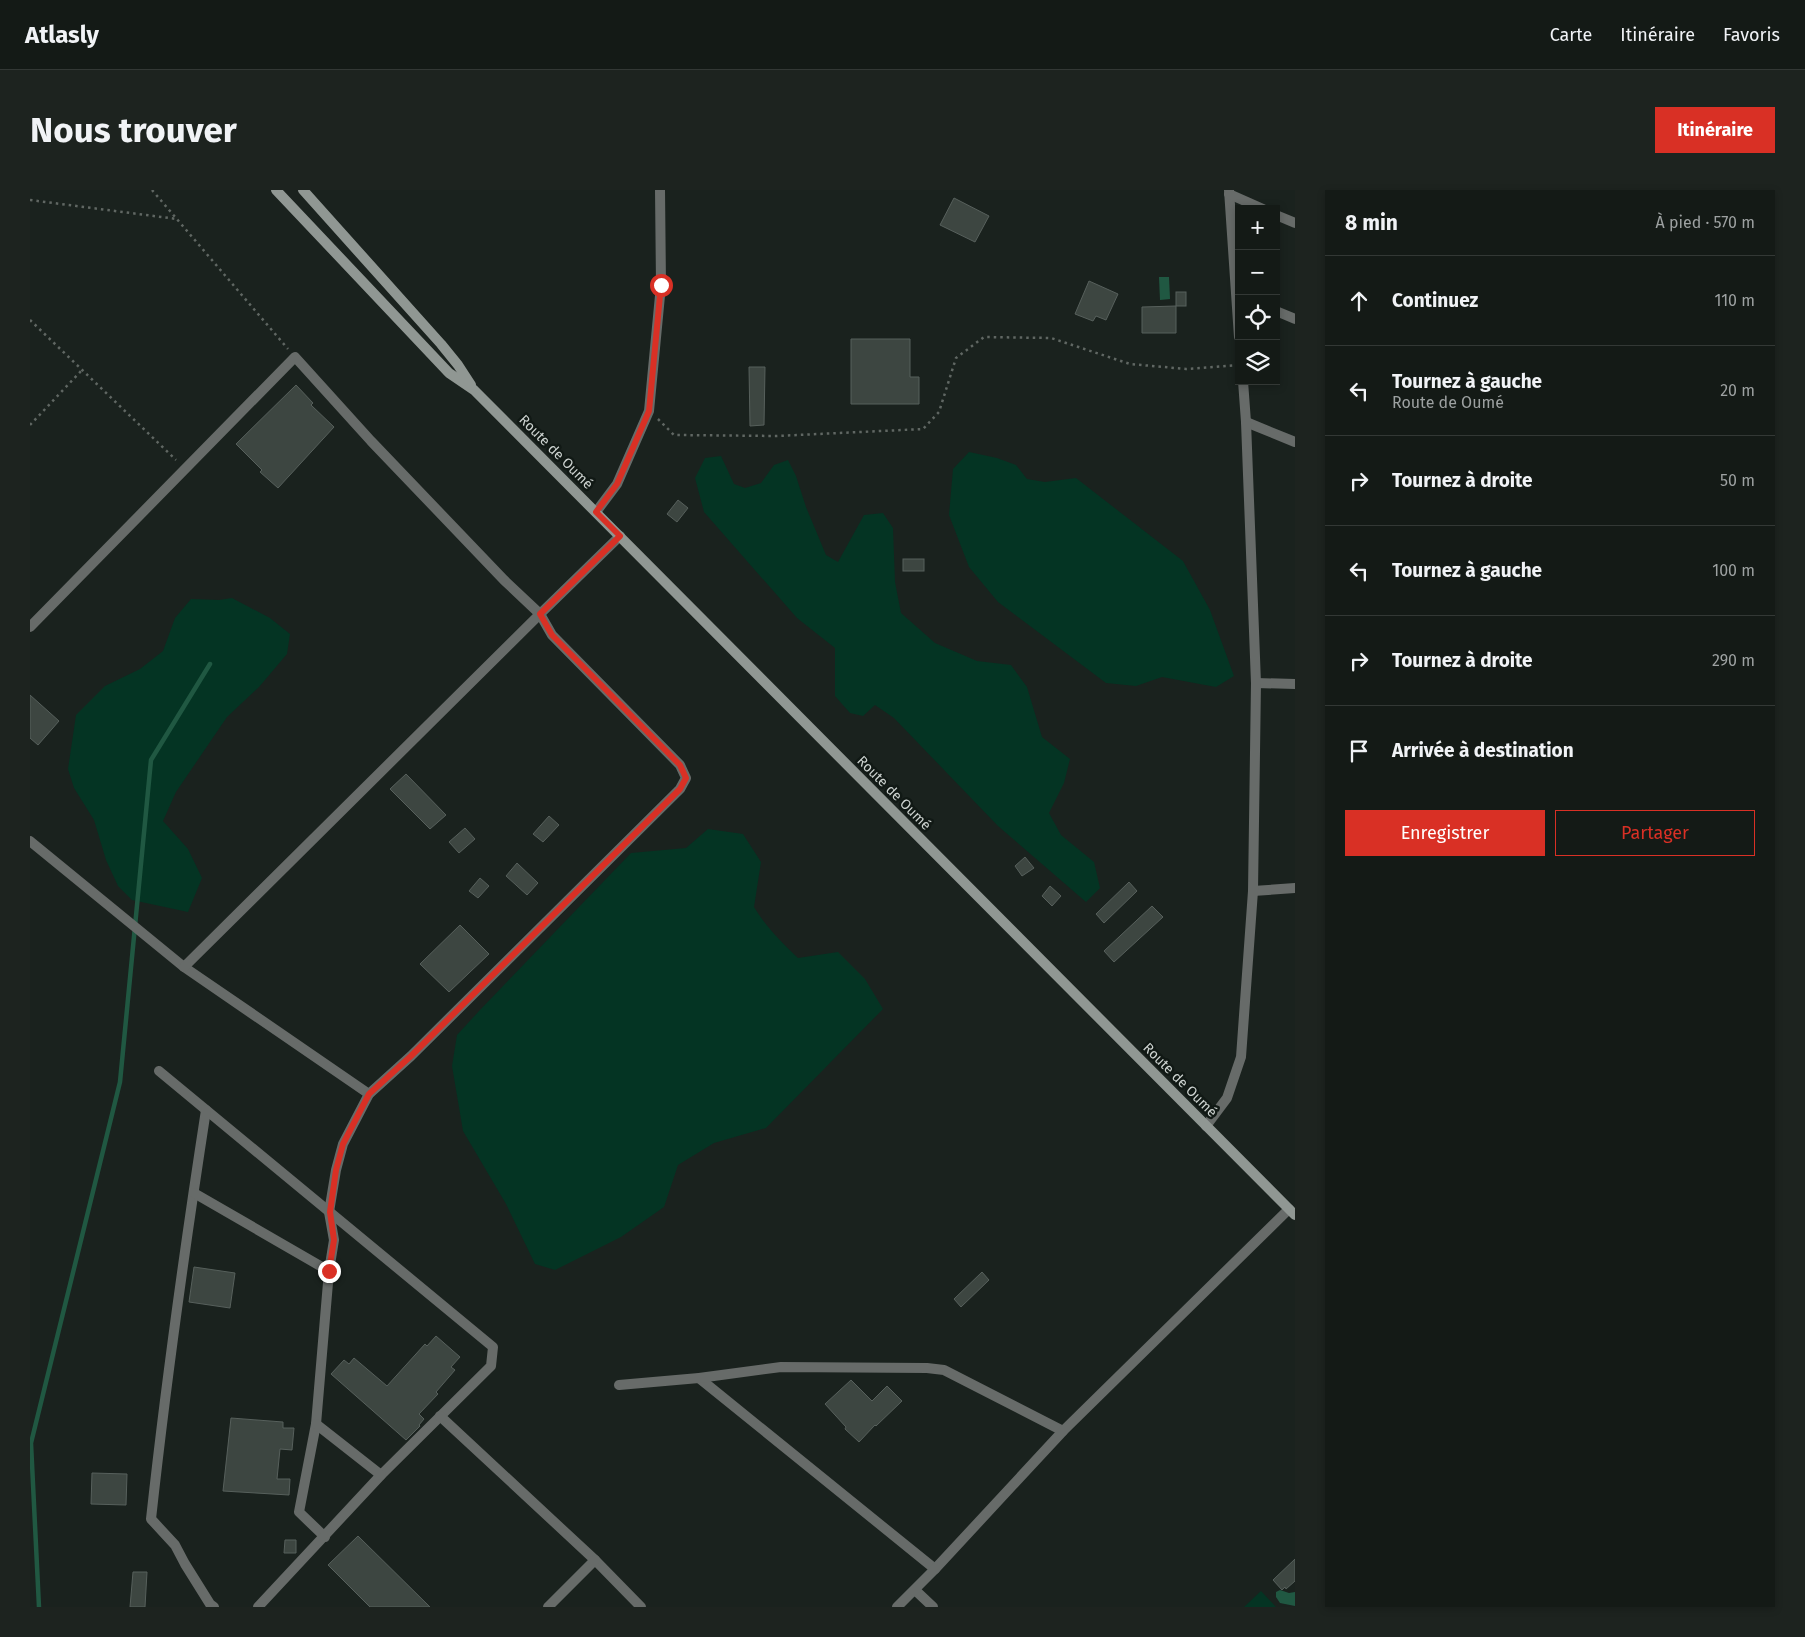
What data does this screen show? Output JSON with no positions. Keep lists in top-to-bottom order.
{
  "streets": {
    "main road": ["Route de Oumé"]
  },
  "page": {
    "header": "Atlasly",
    "nav": ["Carte", "Itinéraire", "Favoris"],
    "buttons": [
      "Itinéraire",
      ["Enregistrer", "Partager"]
    ],
    "title": "Nous trouver",
    "heading": ["8 min", "À pied · 570 m"],
    "map_buttons": ["+", "−"],
    "list": [
      ["Continuez", "110 m"],
      ["Tournez à gauche", "Route de Oumé", "20 m"],
      ["Tournez à droite", "50 m"],
      ["Tournez à gauche", "100 m"],
      ["Tournez à droite", "290 m"],
      "Arrivée à destination"
    ]
  }
}
